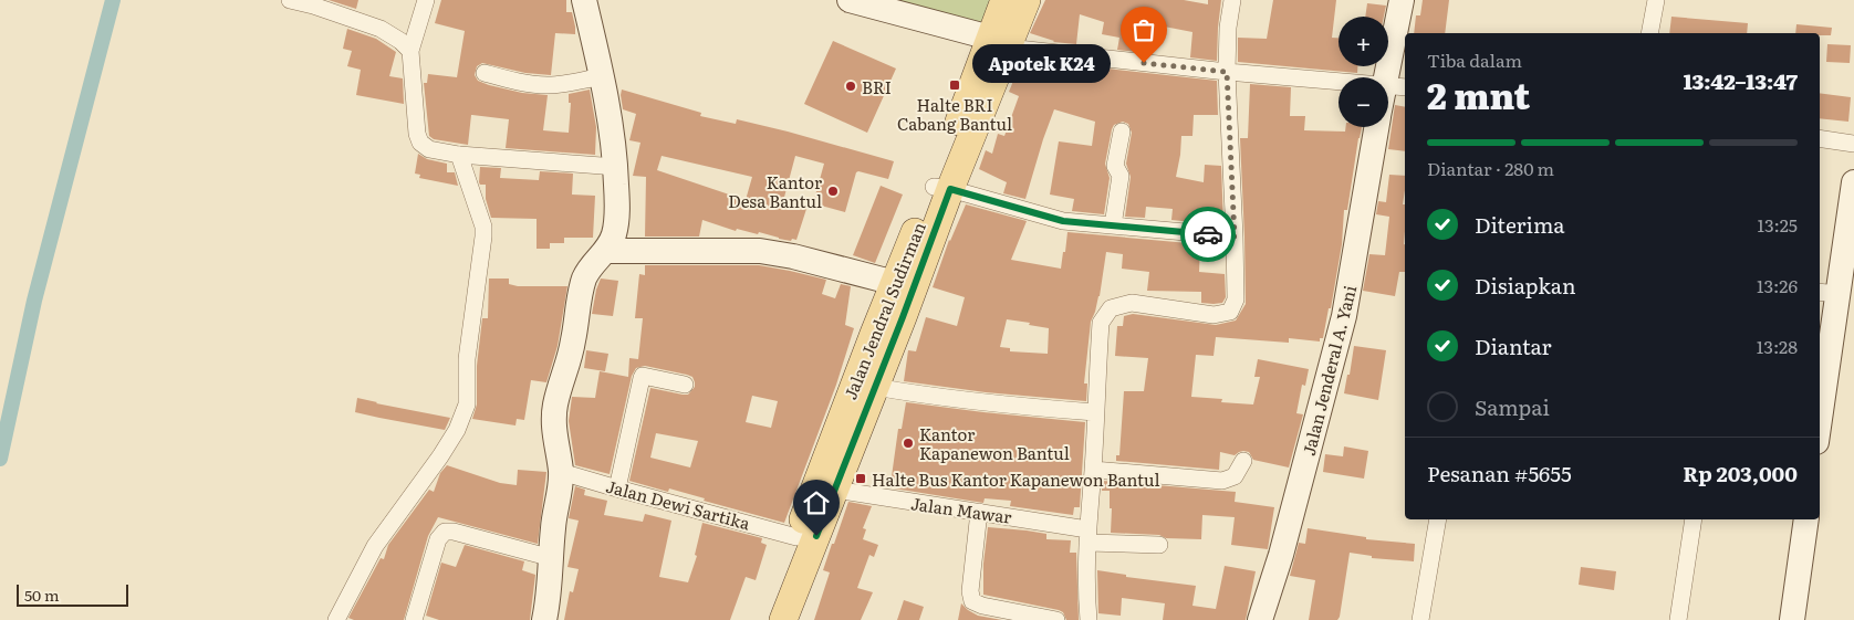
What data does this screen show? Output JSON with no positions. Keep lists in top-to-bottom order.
{
  "streets": {
    "main road": ["Jalan Jendral Sudirman"],
    "street": ["Jalan Jenderal A. Yani", "Jalan Dewi Sartika", "Jalan Mawar"]
  },
  "crossings": [
    ["Jalan Jendral Sudirman", "Jalan Dewi Sartika"],
    ["Jalan Jendral Sudirman", "Jalan Mawar"]
  ],
  "places": {
    "other": [
      "Apotek K24",
      "BRI",
      "Kantor Desa Bantul",
      "Kantor Kapanewon Bantul"
    ],
    "transit": ["Halte BRI Cabang Bantul", "Halte Bus Kantor Kapanewon Bantul"]
  },
  "scale_bar": "50 m",
  "page": {
    "map_buttons": ["+", "−"],
    "heading": ["2 mnt", "Tiba dalam", "13:42–13:47"],
    "panel": ["Pesanan #5655", "Rp 203,000"],
    "bubble": "Apotek K24",
    "bar": "Diantar · 280 m",
    "list": [
      ["Diterima", "13:25"],
      ["Disiapkan", "13:26"],
      ["Diantar", "13:28"],
      "Sampai"
    ],
    "scale": "50 m"
  }
}
